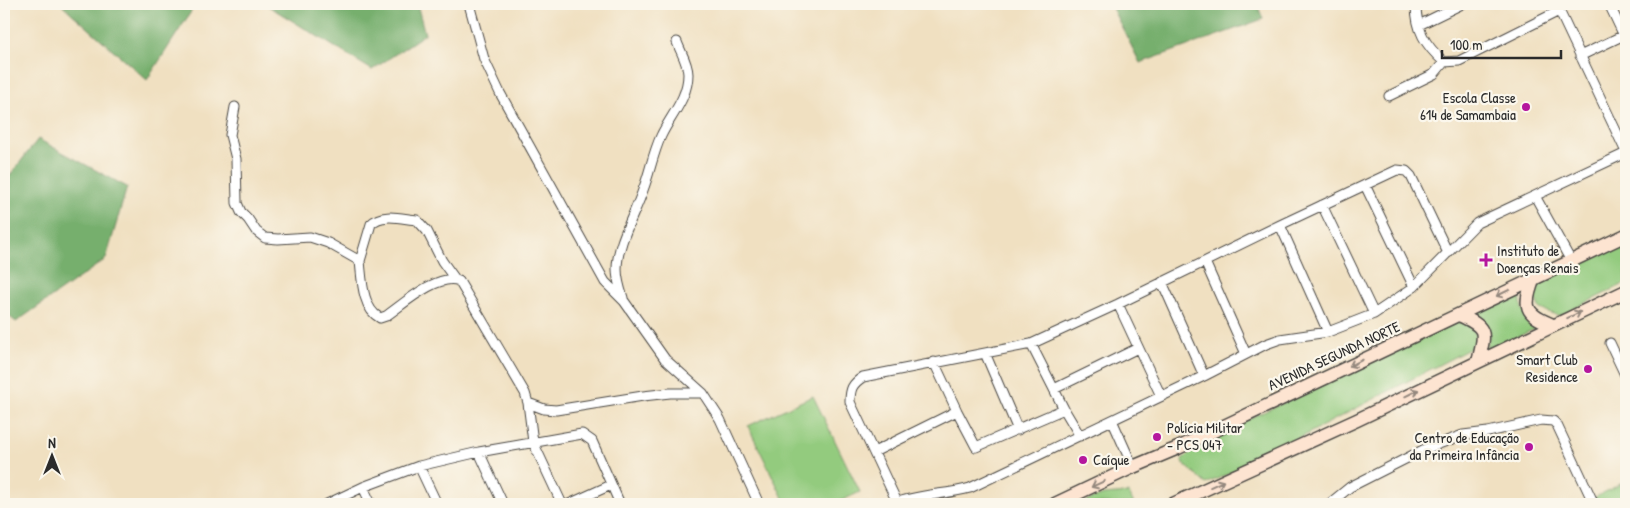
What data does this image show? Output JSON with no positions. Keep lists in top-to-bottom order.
{
  "streets": {
    "main road": ["AVENIDA SEGUNDA NORTE"]
  },
  "places": {
    "other": [
      "Escola Classe 614 de Samambaia",
      "Smart Club Residence",
      "Polícia Militar - PCS 047",
      "Centro de Educação da Primeira Infância",
      "Caíque"
    ],
    "health": ["Instituto de Doenças Renais"]
  },
  "scale_bar": "100 m",
  "north": "top"
}
